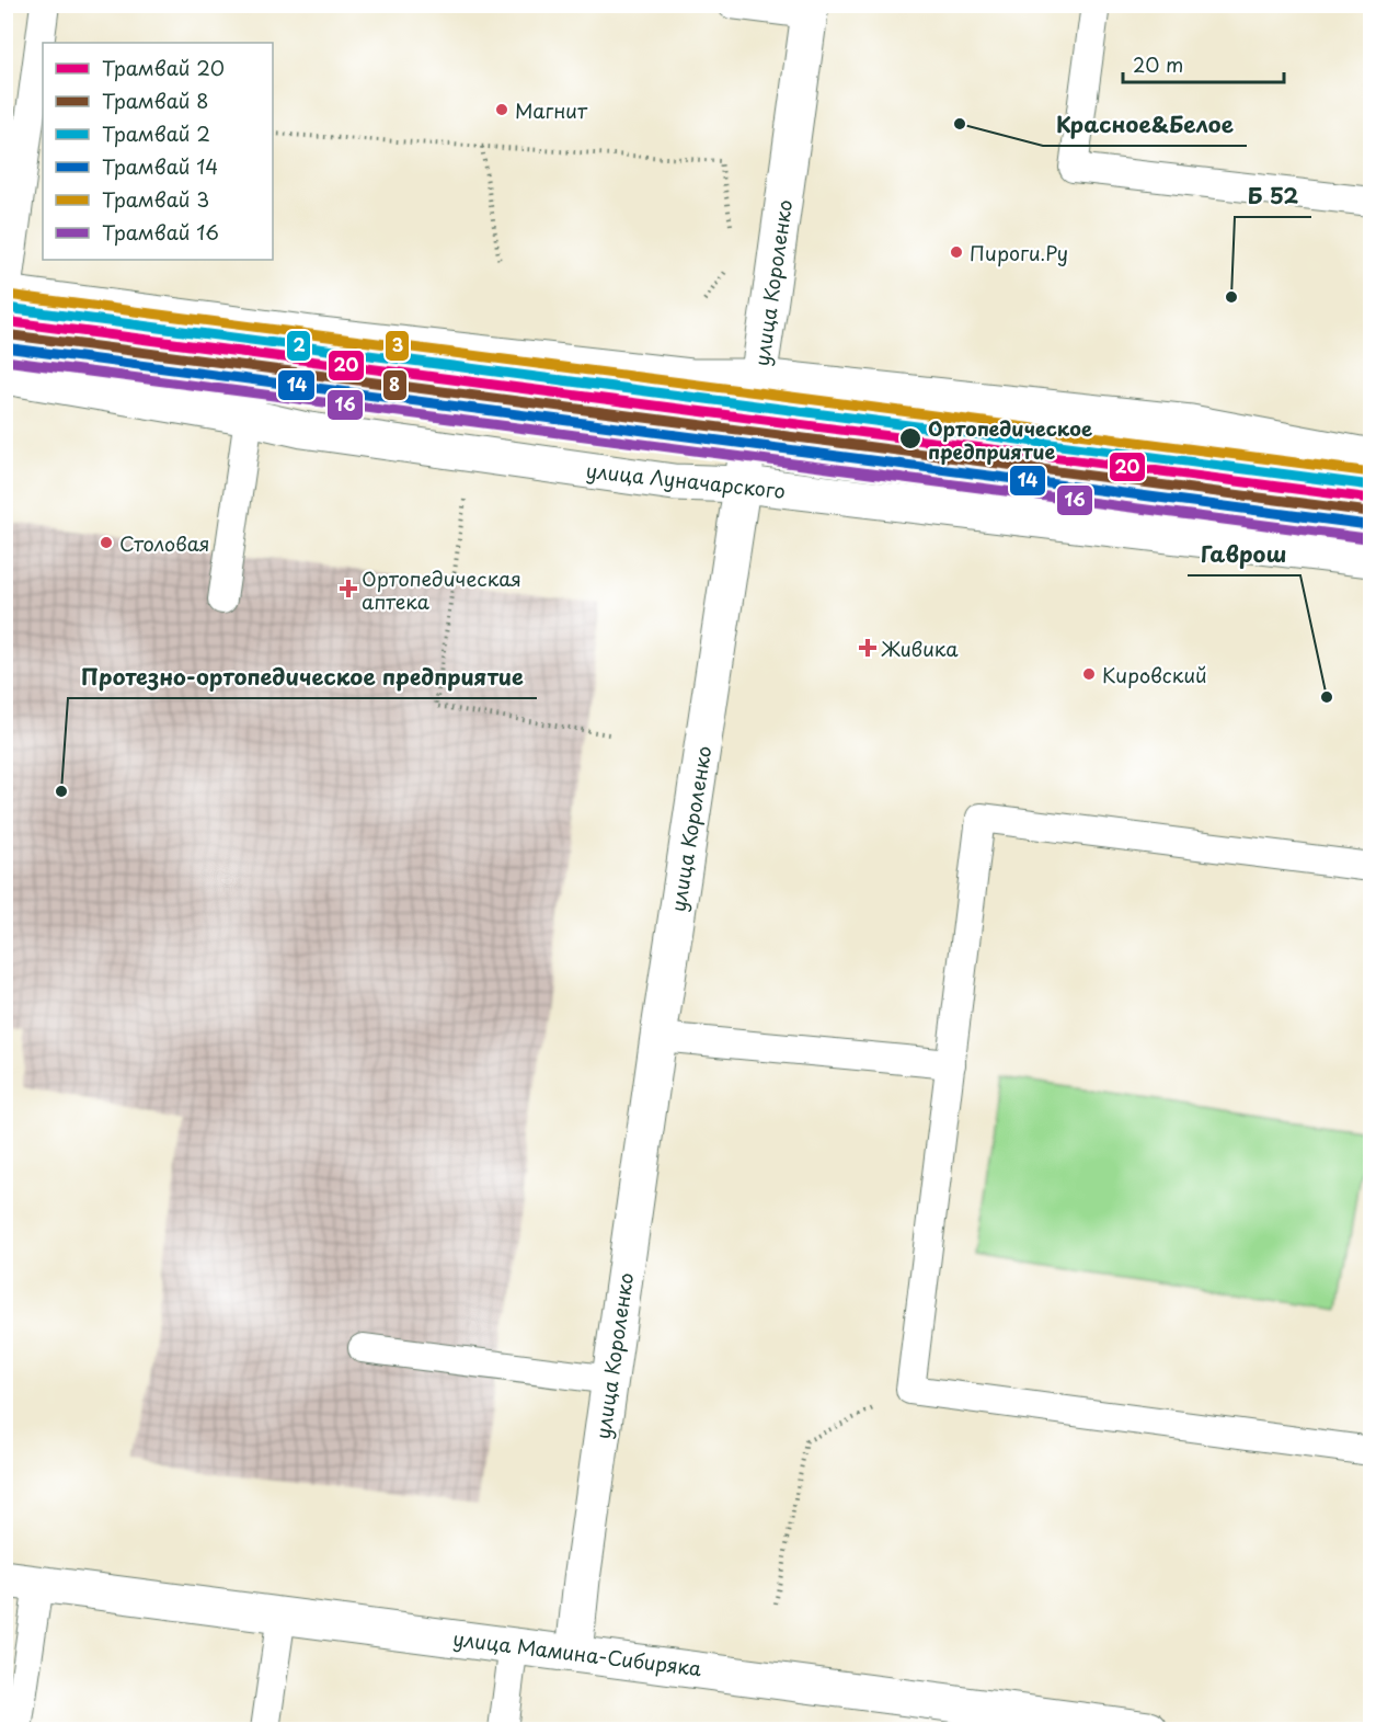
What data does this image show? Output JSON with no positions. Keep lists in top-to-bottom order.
{
  "streets": {
    "street": ["улица Короленко", "улица Луначарского", "улица Мамина-Сибиряка"]
  },
  "crossings": [
    ["улица Короленко", "улица Луначарского"],
    ["улица Короленко", "улица Мамина-Сибиряка"]
  ],
  "places": {
    "other": [
      "Магнит",
      "Красное&Белое",
      "Пироги.Ру",
      "Б 52",
      "Ортопедическое предприятие",
      "Столовая",
      "Кировский",
      "Гаврош",
      "Протезно-ортопедическое предприятие"
    ],
    "health": ["Ортопедическая аптека", "Живика"]
  },
  "lines": [
    "tram line 3",
    "tram line 2",
    "tram line 20",
    "tram line 8",
    "tram line 14",
    "tram line 16"
  ],
  "legend": [
    "Трамвай 20",
    "Трамвай 8",
    "Трамвай 2",
    "Трамвай 14",
    "Трамвай 3",
    "Трамвай 16"
  ],
  "scale_bar": "20 m"
}
